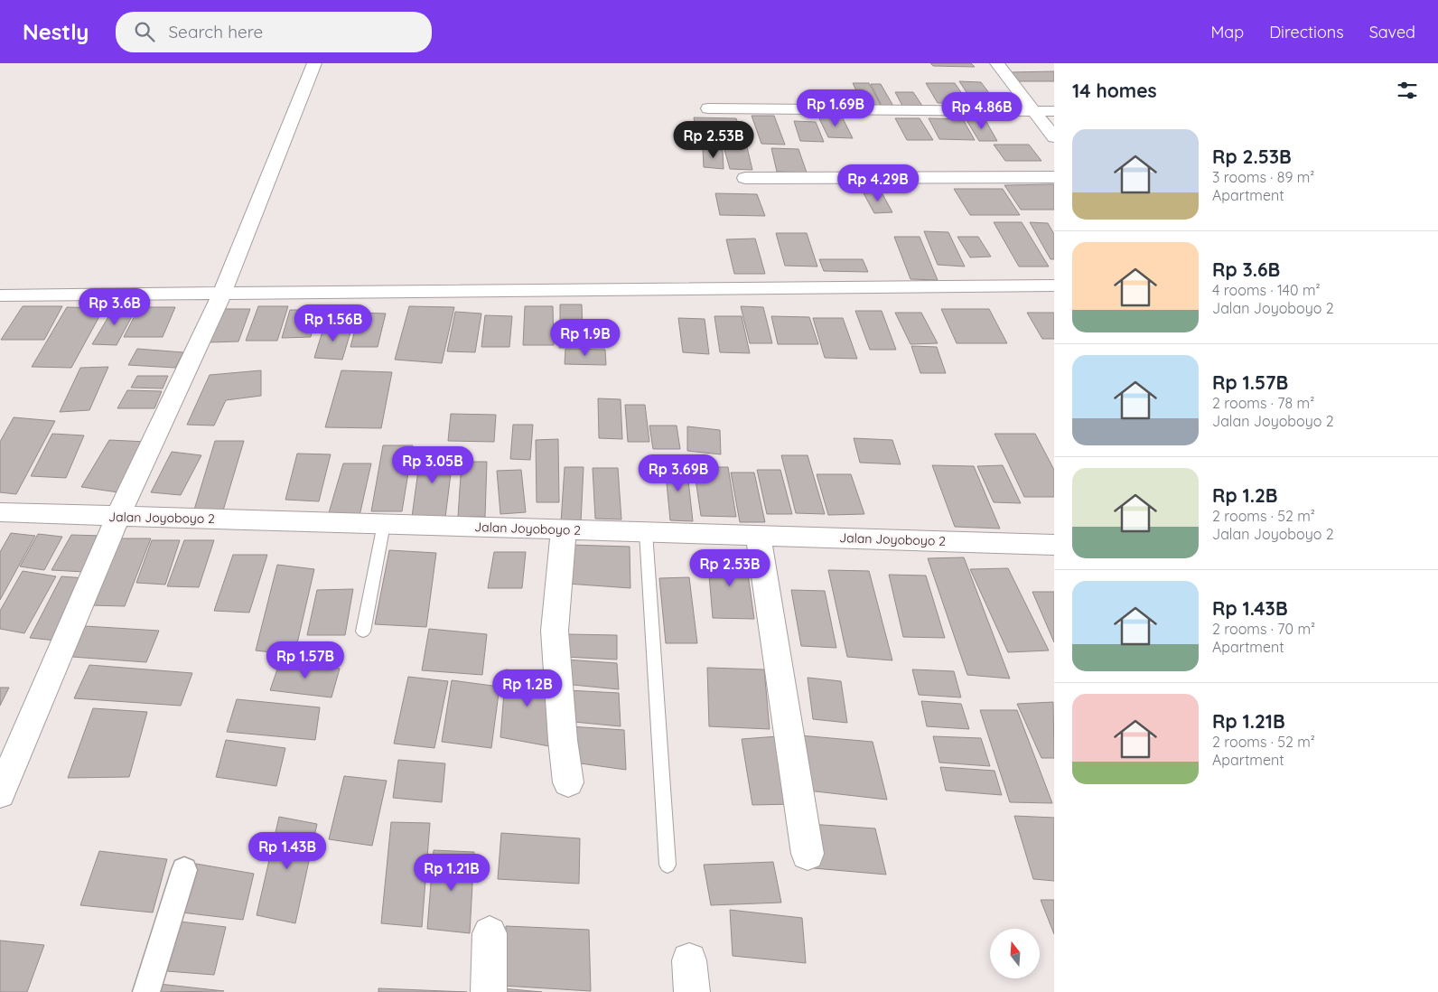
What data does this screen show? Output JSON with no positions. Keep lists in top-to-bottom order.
{
  "streets": {
    "street": ["Jalan Joyoboyo 2"]
  },
  "north": "top",
  "page": {
    "header": "Nestly",
    "search": "Search here",
    "nav": ["Map", "Directions", "Saved"],
    "heading": "14 homes",
    "price": [
      "Rp 1.69B",
      "Rp 4.86B",
      "Rp 2.53B",
      "Rp 4.29B",
      "Rp 3.6B",
      "Rp 1.56B",
      "Rp 1.9B",
      "Rp 3.05B",
      "Rp 3.69B",
      "Rp 2.53B",
      "Rp 1.57B",
      "Rp 1.2B",
      "Rp 1.43B",
      "Rp 1.21B"
    ],
    "list": [
      {
        "name": "Rp 2.53B",
        "note": "3 rooms · 89 m² · Apartment"
      },
      {
        "name": "Rp 3.6B",
        "note": "4 rooms · 140 m² · Jalan Joyoboyo 2"
      },
      {
        "name": "Rp 1.57B",
        "note": "2 rooms · 78 m² · Jalan Joyoboyo 2"
      },
      {
        "name": "Rp 1.2B",
        "note": "2 rooms · 52 m² · Jalan Joyoboyo 2"
      },
      {
        "name": "Rp 1.43B",
        "note": "2 rooms · 70 m² · Apartment"
      },
      {
        "name": "Rp 1.21B",
        "note": "2 rooms · 52 m² · Apartment"
      }
    ]
  }
}
